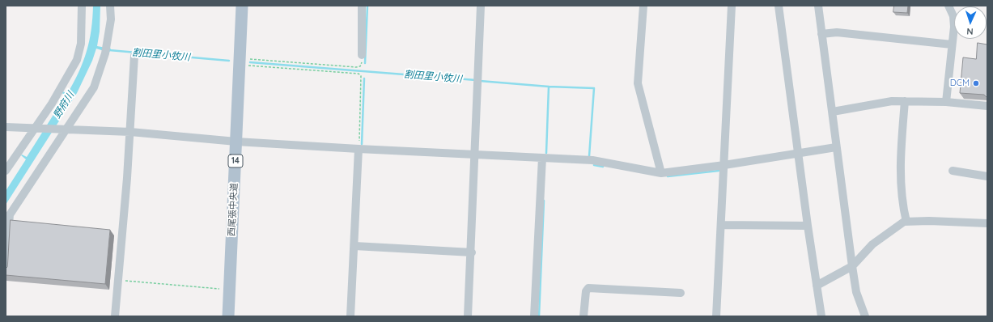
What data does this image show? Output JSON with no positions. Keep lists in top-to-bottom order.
{
  "streets": {
    "main road": ["14", "西尾張中央道"]
  },
  "water": ["割田里小牧川", "野府川"],
  "places": ["DCM"],
  "north": "bottom"
}
